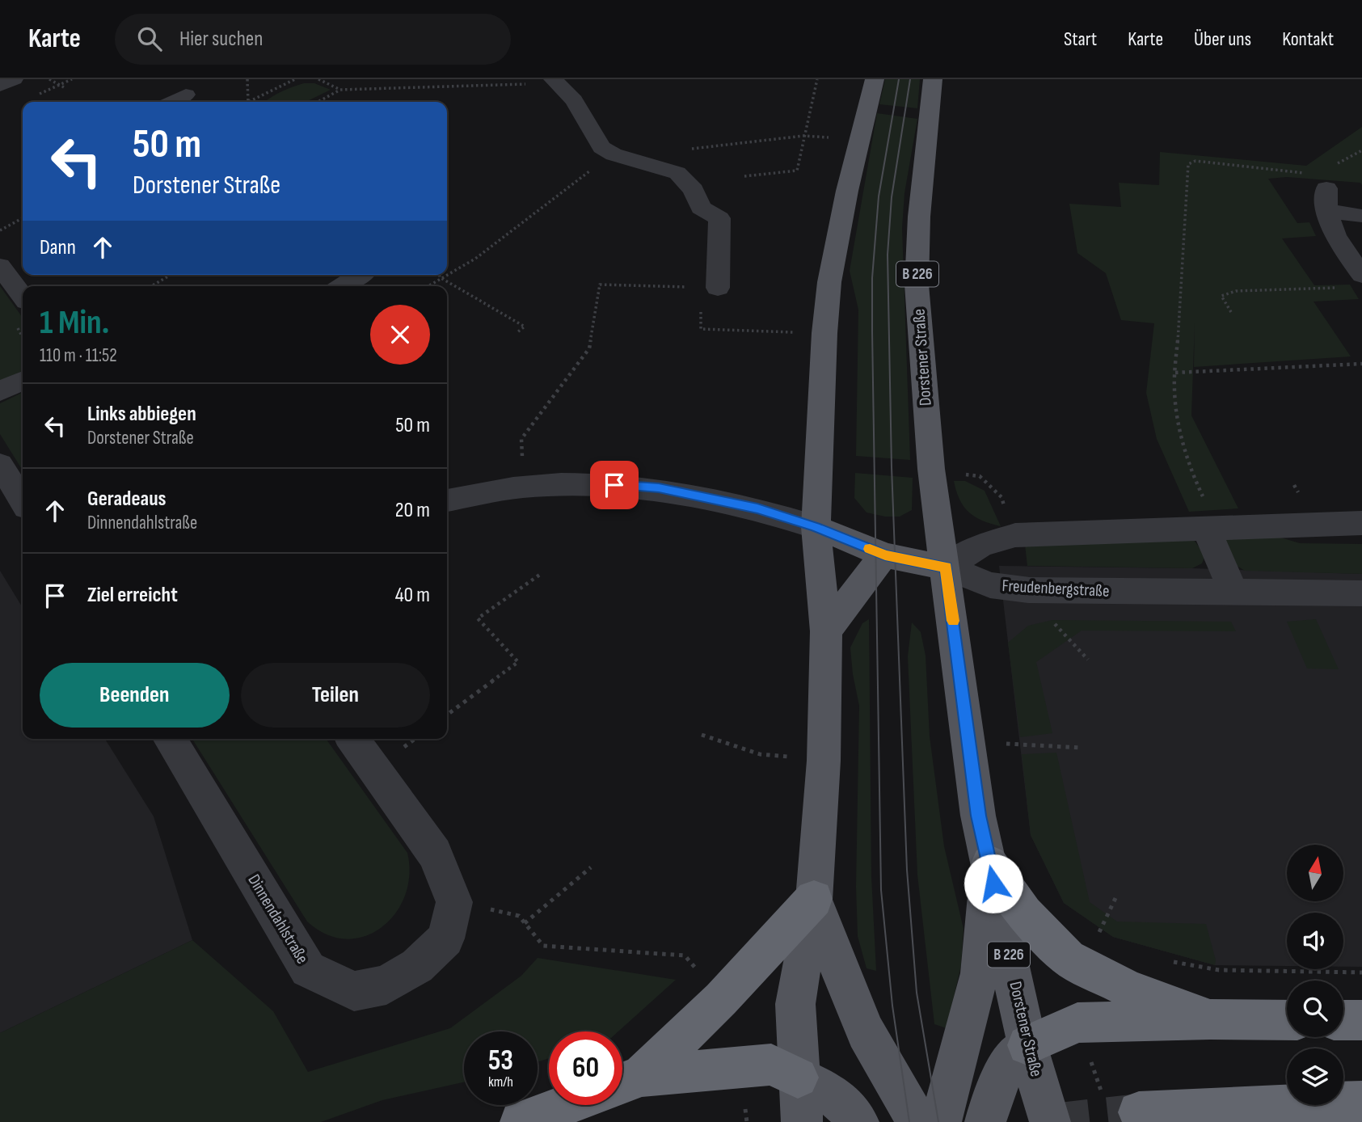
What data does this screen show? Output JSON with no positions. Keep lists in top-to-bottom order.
{
  "streets": {
    "main road": ["B 226", "Dorstener Straße"],
    "street": ["Freudenbergstraße", "Dinnendahlstraße"]
  },
  "crossings": [
    ["Dorstener Straße", "Freudenbergstraße"]
  ],
  "north": "top",
  "page": {
    "header": "Karte",
    "search": "Hier suchen",
    "nav": [
      "Start",
      "Karte",
      "Über uns",
      "Kontakt"
    ],
    "turn": ["50 m", "Dorstener Straße"],
    "then": "Dann",
    "heading": ["1 Min.", "110 m · 11:52"],
    "list": [
      {
        "name": "Links abbiegen",
        "note": "Dorstener Straße",
        "value": "50 m"
      },
      {
        "name": "Geradeaus",
        "note": "Dinnendahlstraße",
        "value": "20 m"
      },
      {
        "name": "Ziel erreicht",
        "value": "40 m"
      }
    ],
    "buttons": ["Beenden", "Teilen"],
    "speed": "53 km/h",
    "limit": "60"
  }
}
